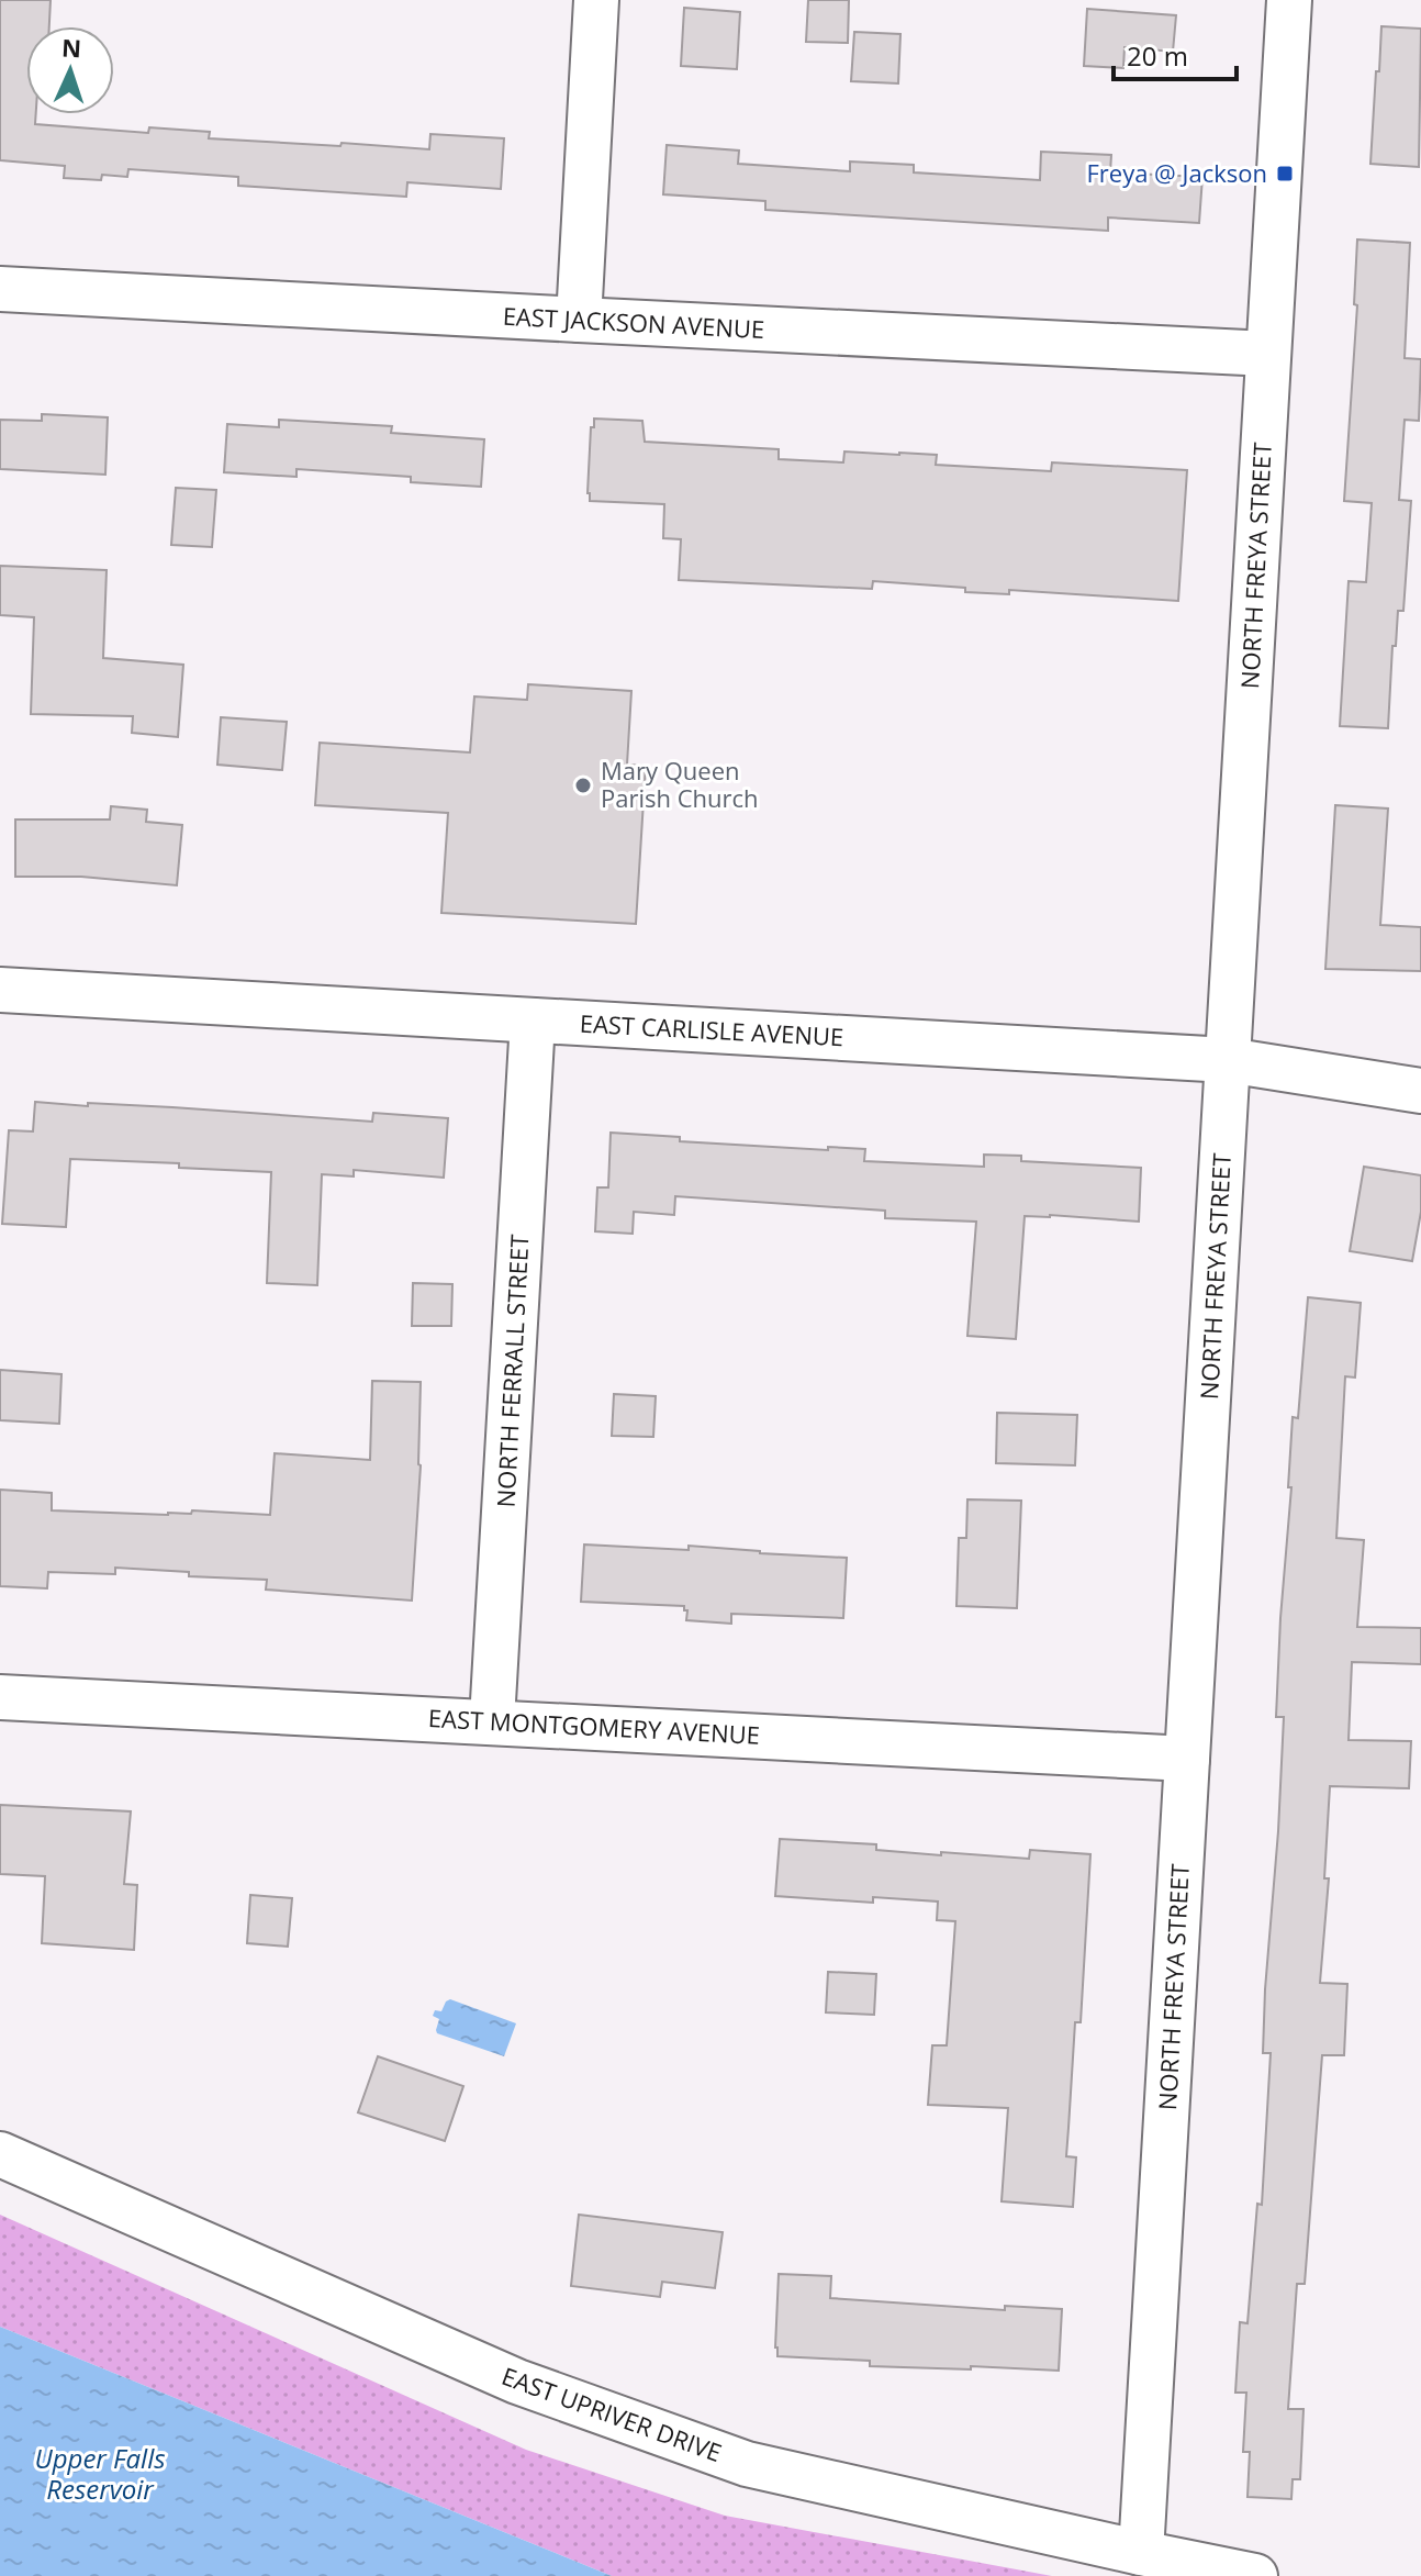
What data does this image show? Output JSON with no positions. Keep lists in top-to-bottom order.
{
  "streets": {
    "street": [
      "EAST JACKSON AVENUE",
      "NORTH FREYA STREET",
      "EAST CARLISLE AVENUE",
      "NORTH FERRALL STREET",
      "EAST MONTGOMERY AVENUE",
      "EAST UPRIVER DRIVE"
    ]
  },
  "crossings": [
    ["EAST JACKSON AVENUE", "NORTH FREYA STREET"],
    ["NORTH FREYA STREET", "EAST CARLISLE AVENUE"],
    ["NORTH FREYA STREET", "EAST MONTGOMERY AVENUE"],
    ["NORTH FREYA STREET", "EAST UPRIVER DRIVE"],
    ["EAST CARLISLE AVENUE", "NORTH FERRALL STREET"],
    ["NORTH FERRALL STREET", "EAST MONTGOMERY AVENUE"]
  ],
  "water": ["Upper Falls Reservoir"],
  "places": {
    "transit": ["Freya @ Jackson"],
    "other": ["Mary Queen Parish Church"]
  },
  "scale_bar": "20 m",
  "north": "top"
}
